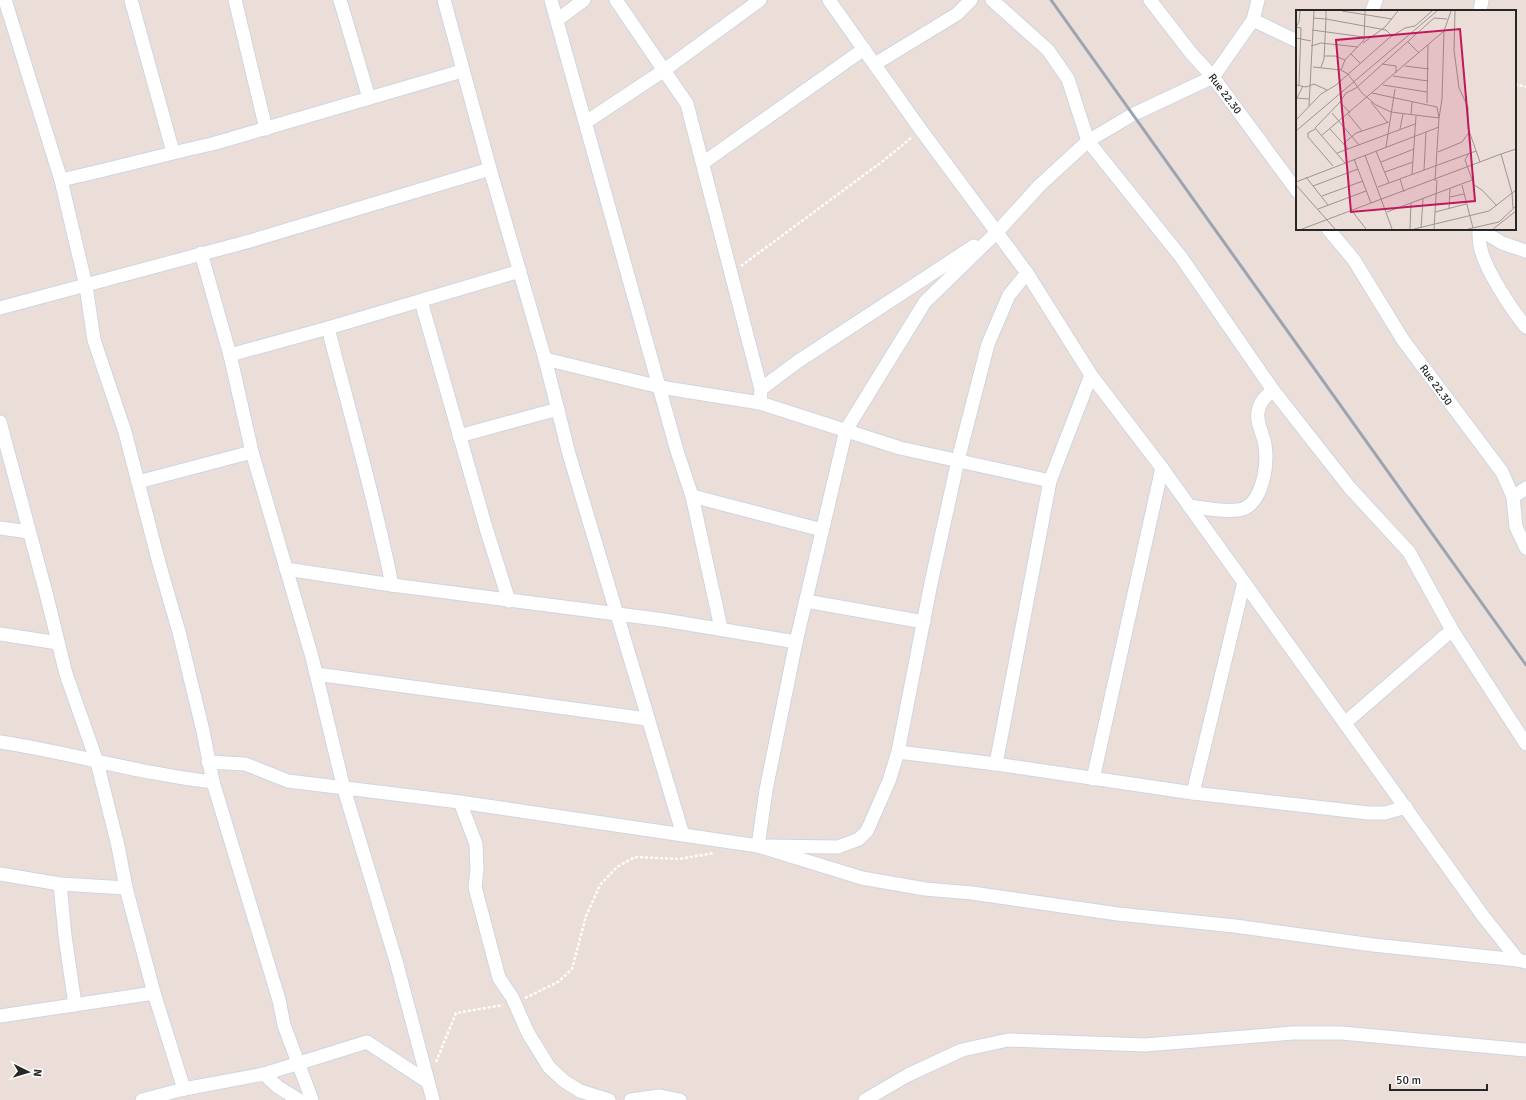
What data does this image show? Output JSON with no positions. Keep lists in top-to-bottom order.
{
  "streets": {
    "street": ["Rue 22.30"]
  },
  "scale_bar": "50 m",
  "north": "right"
}
